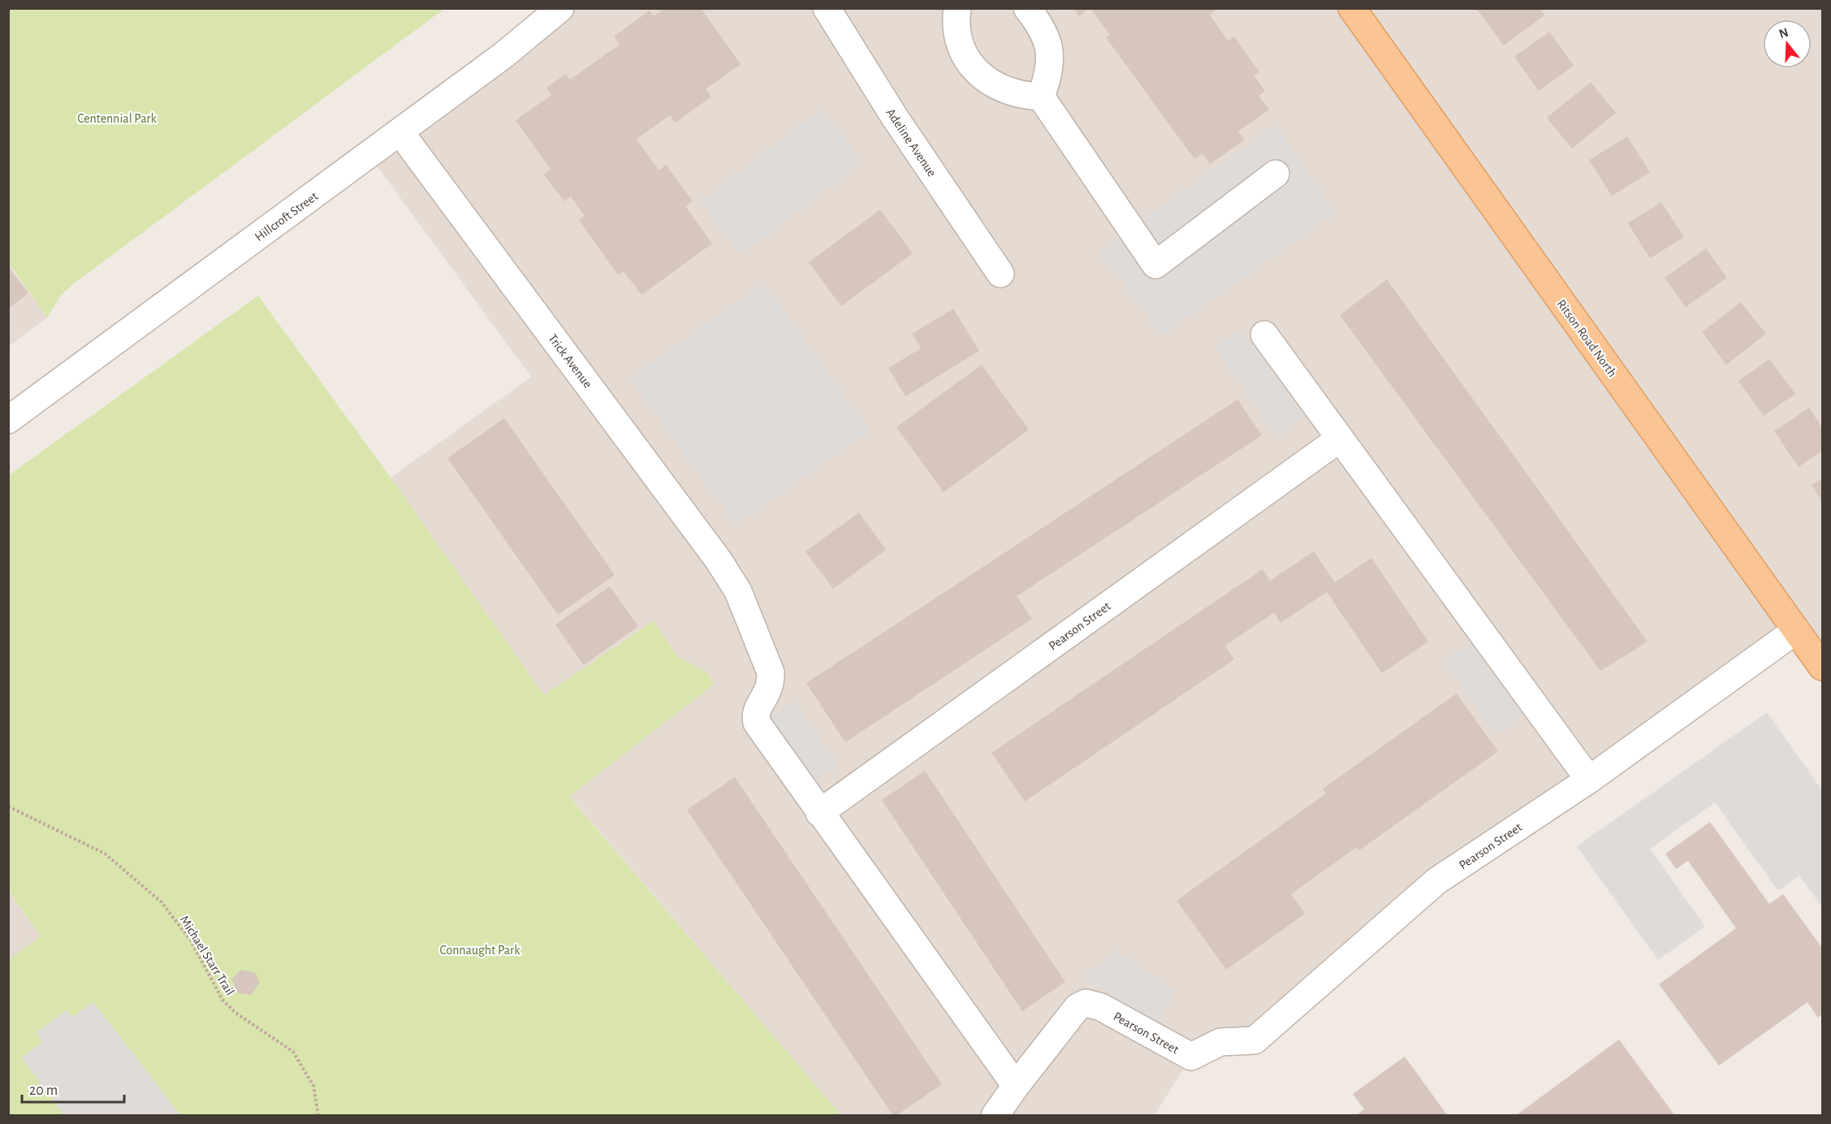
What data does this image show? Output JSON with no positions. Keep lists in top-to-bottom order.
{
  "streets": {
    "main road": ["Ritson Road North"],
    "street": [
      "Adeline Avenue",
      "Hillcroft Street",
      "Trick Avenue",
      "Pearson Street"
    ],
    "path": ["Michael Starr Trail"]
  },
  "crossings": [
    ["Hillcroft Street", "Trick Avenue"],
    ["Ritson Road North", "Pearson Street"],
    ["Trick Avenue", "Pearson Street"]
  ],
  "parks": ["Centennial Park", "Connaught Park"],
  "scale_bar": "20 m",
  "north": "top"
}
